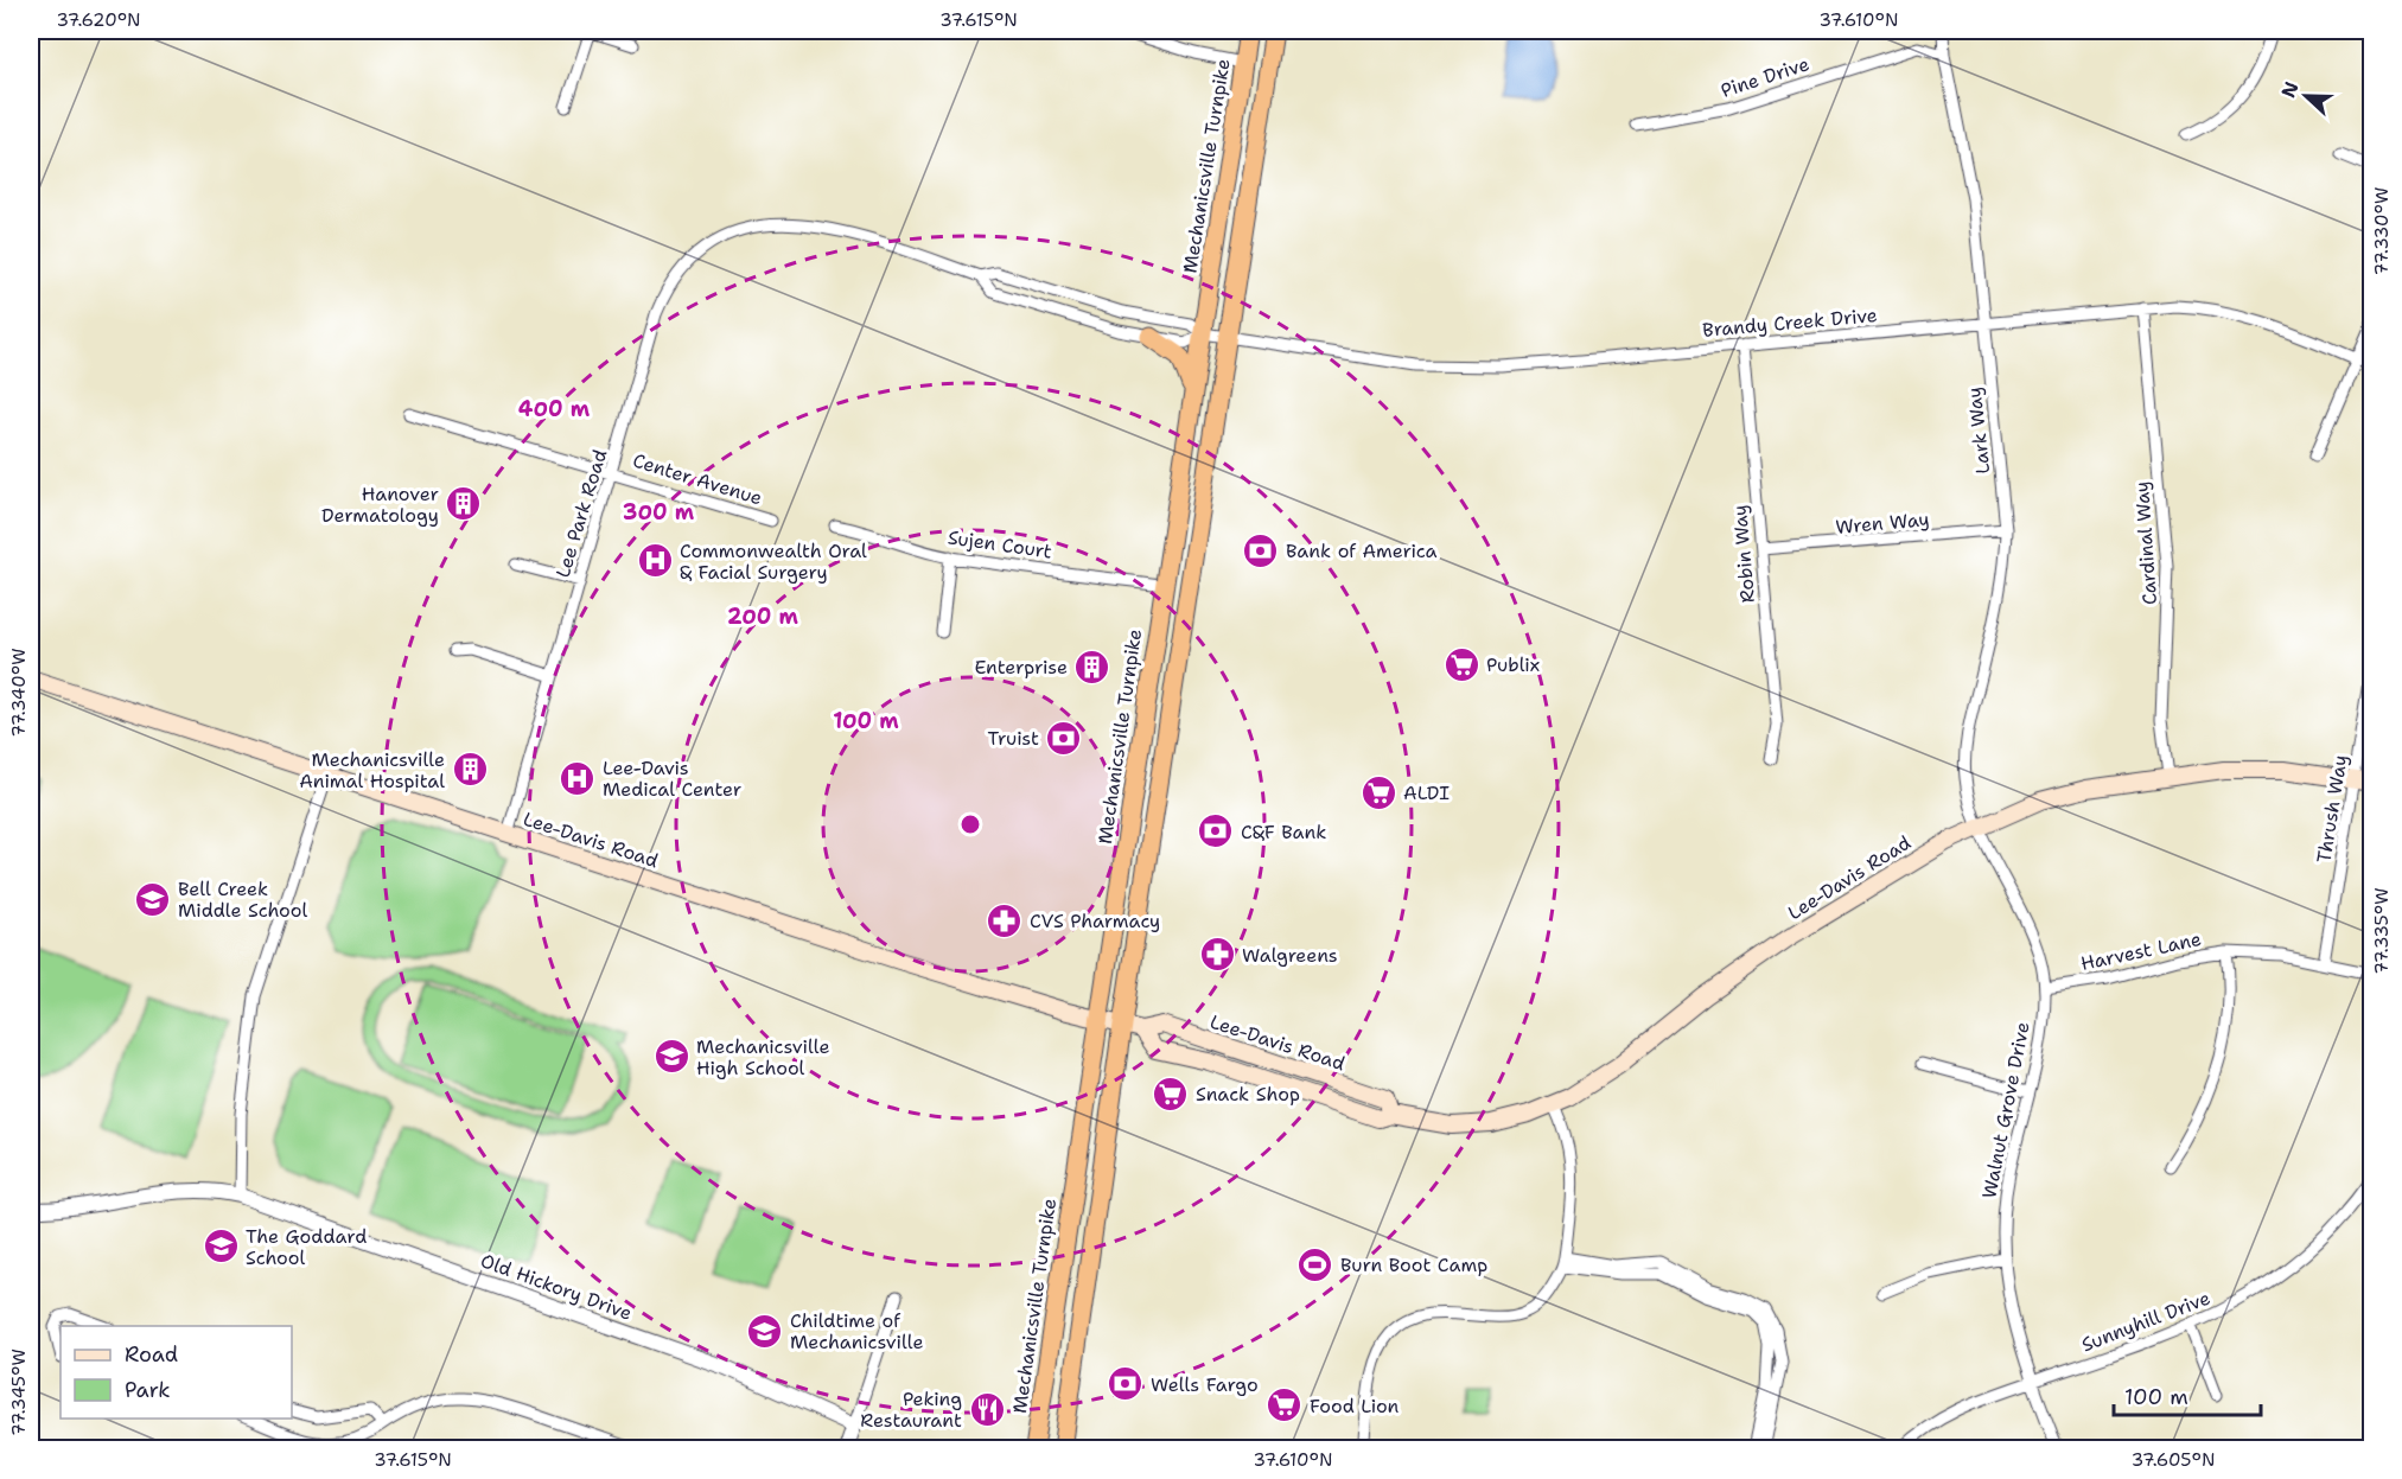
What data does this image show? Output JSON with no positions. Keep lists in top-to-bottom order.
{
  "streets": {
    "highway": ["Mechanicsville Turnpike"],
    "main road": ["Lee-Davis Road"],
    "street": [
      "Pine Drive",
      "Brandy Creek Drive",
      "Lark Way",
      "Center Avenue",
      "Lee Park Road",
      "Wren Way",
      "Cardinal Way",
      "Sujen Court",
      "Robin Way",
      "Thrush Way",
      "Harvest Lane",
      "Walnut Grove Drive",
      "Old Hickory Drive",
      "Sunnyhill Drive"
    ]
  },
  "crossings": [
    ["Pine Drive", "Lark Way"],
    ["Mechanicsville Turnpike", "Brandy Creek Drive"],
    ["Mechanicsville Turnpike", "Lee Park Road"],
    ["Mechanicsville Turnpike", "Sujen Court"],
    ["Mechanicsville Turnpike", "Lee-Davis Road"],
    ["Brandy Creek Drive", "Lark Way"],
    ["Brandy Creek Drive", "Lee Park Road"],
    ["Brandy Creek Drive", "Cardinal Way"],
    ["Brandy Creek Drive", "Robin Way"],
    ["Lark Way", "Wren Way"],
    ["Lark Way", "Lee-Davis Road"],
    ["Lark Way", "Walnut Grove Drive"],
    ["Center Avenue", "Lee Park Road"],
    ["Lee Park Road", "Lee-Davis Road"],
    ["Wren Way", "Robin Way"],
    ["Cardinal Way", "Lee-Davis Road"],
    ["Thrush Way", "Lee-Davis Road"],
    ["Thrush Way", "Harvest Lane"],
    ["Lee-Davis Road", "Walnut Grove Drive"],
    ["Harvest Lane", "Walnut Grove Drive"],
    ["Walnut Grove Drive", "Sunnyhill Drive"]
  ],
  "places": {
    "building": ["Hanover Dermatology", "Enterprise", "Mechanicsville Animal Hospital"],
    "bank": [
      "Bank of America",
      "Truist",
      "C&F Bank",
      "Wells Fargo"
    ],
    "hospital": ["Commonwealth Oral & Facial Surgery", "Lee-Davis Medical Center"],
    "supermarket": [
      "Publix",
      "ALDI",
      "Snack Shop",
      "Food Lion"
    ],
    "school or university": [
      "Bell Creek Middle School",
      "Mechanicsville High School",
      "The Goddard School",
      "Childtime of Mechanicsville"
    ],
    "pharmacy": ["CVS Pharmacy", "Walgreens"],
    "sports": ["Burn Boot Camp"],
    "restaurant": ["Peking Restaurant"]
  },
  "legend": ["Road", "Park"],
  "scale_bar": "100 m",
  "north": "left",
  "coordinates": [
    "37.620°N",
    "37.615°N",
    "37.610°N",
    "77.330°W",
    "77.340°W",
    "77.335°W",
    "77.345°W",
    "37.605°N"
  ],
  "rings": [
    "400 m",
    "300 m",
    "200 m",
    "100 m"
  ]
}
